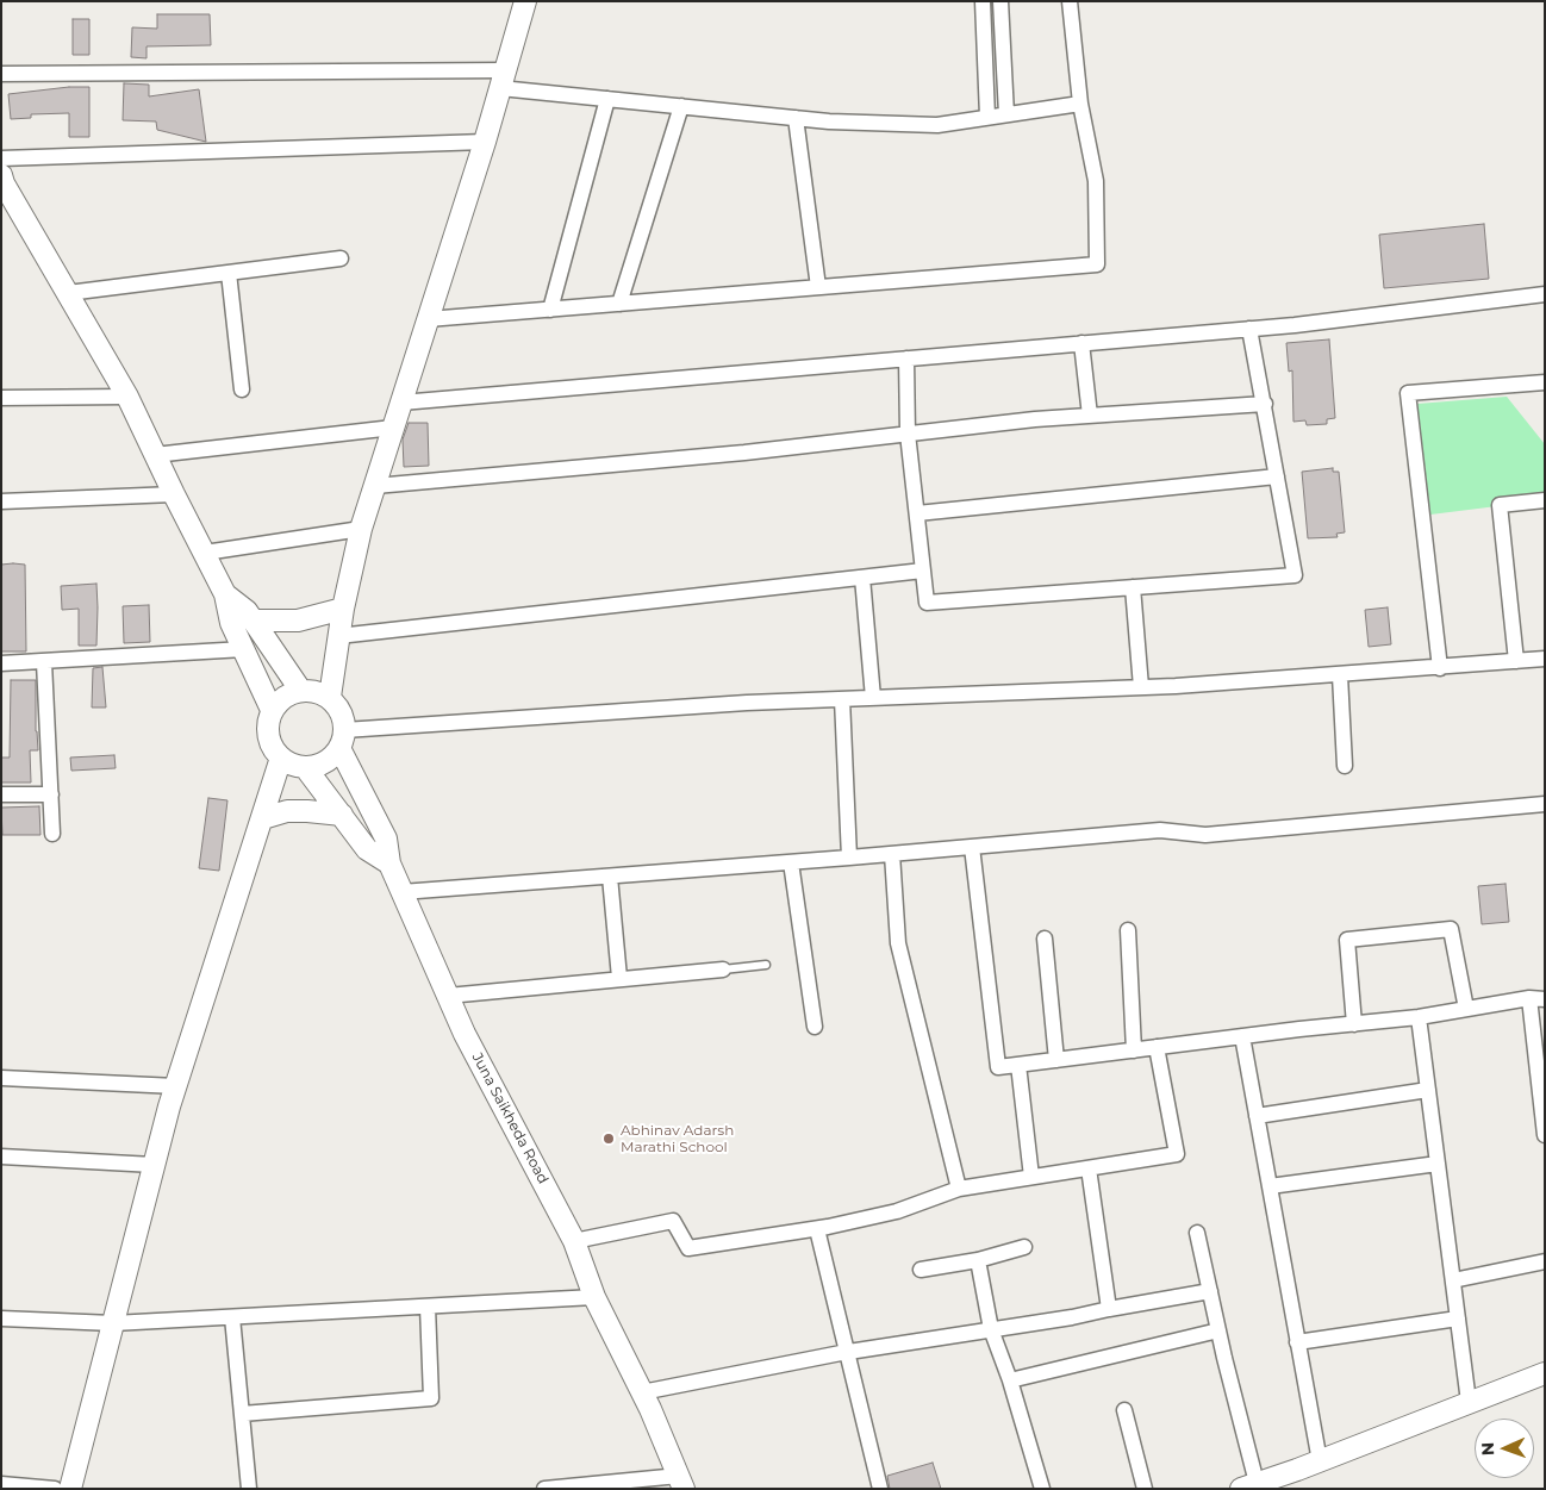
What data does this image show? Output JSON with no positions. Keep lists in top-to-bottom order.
{
  "streets": {
    "main road": ["Juna Saikheda Road"]
  },
  "places": ["Abhinav Adarsh Marathi School"],
  "north": "left"
}
